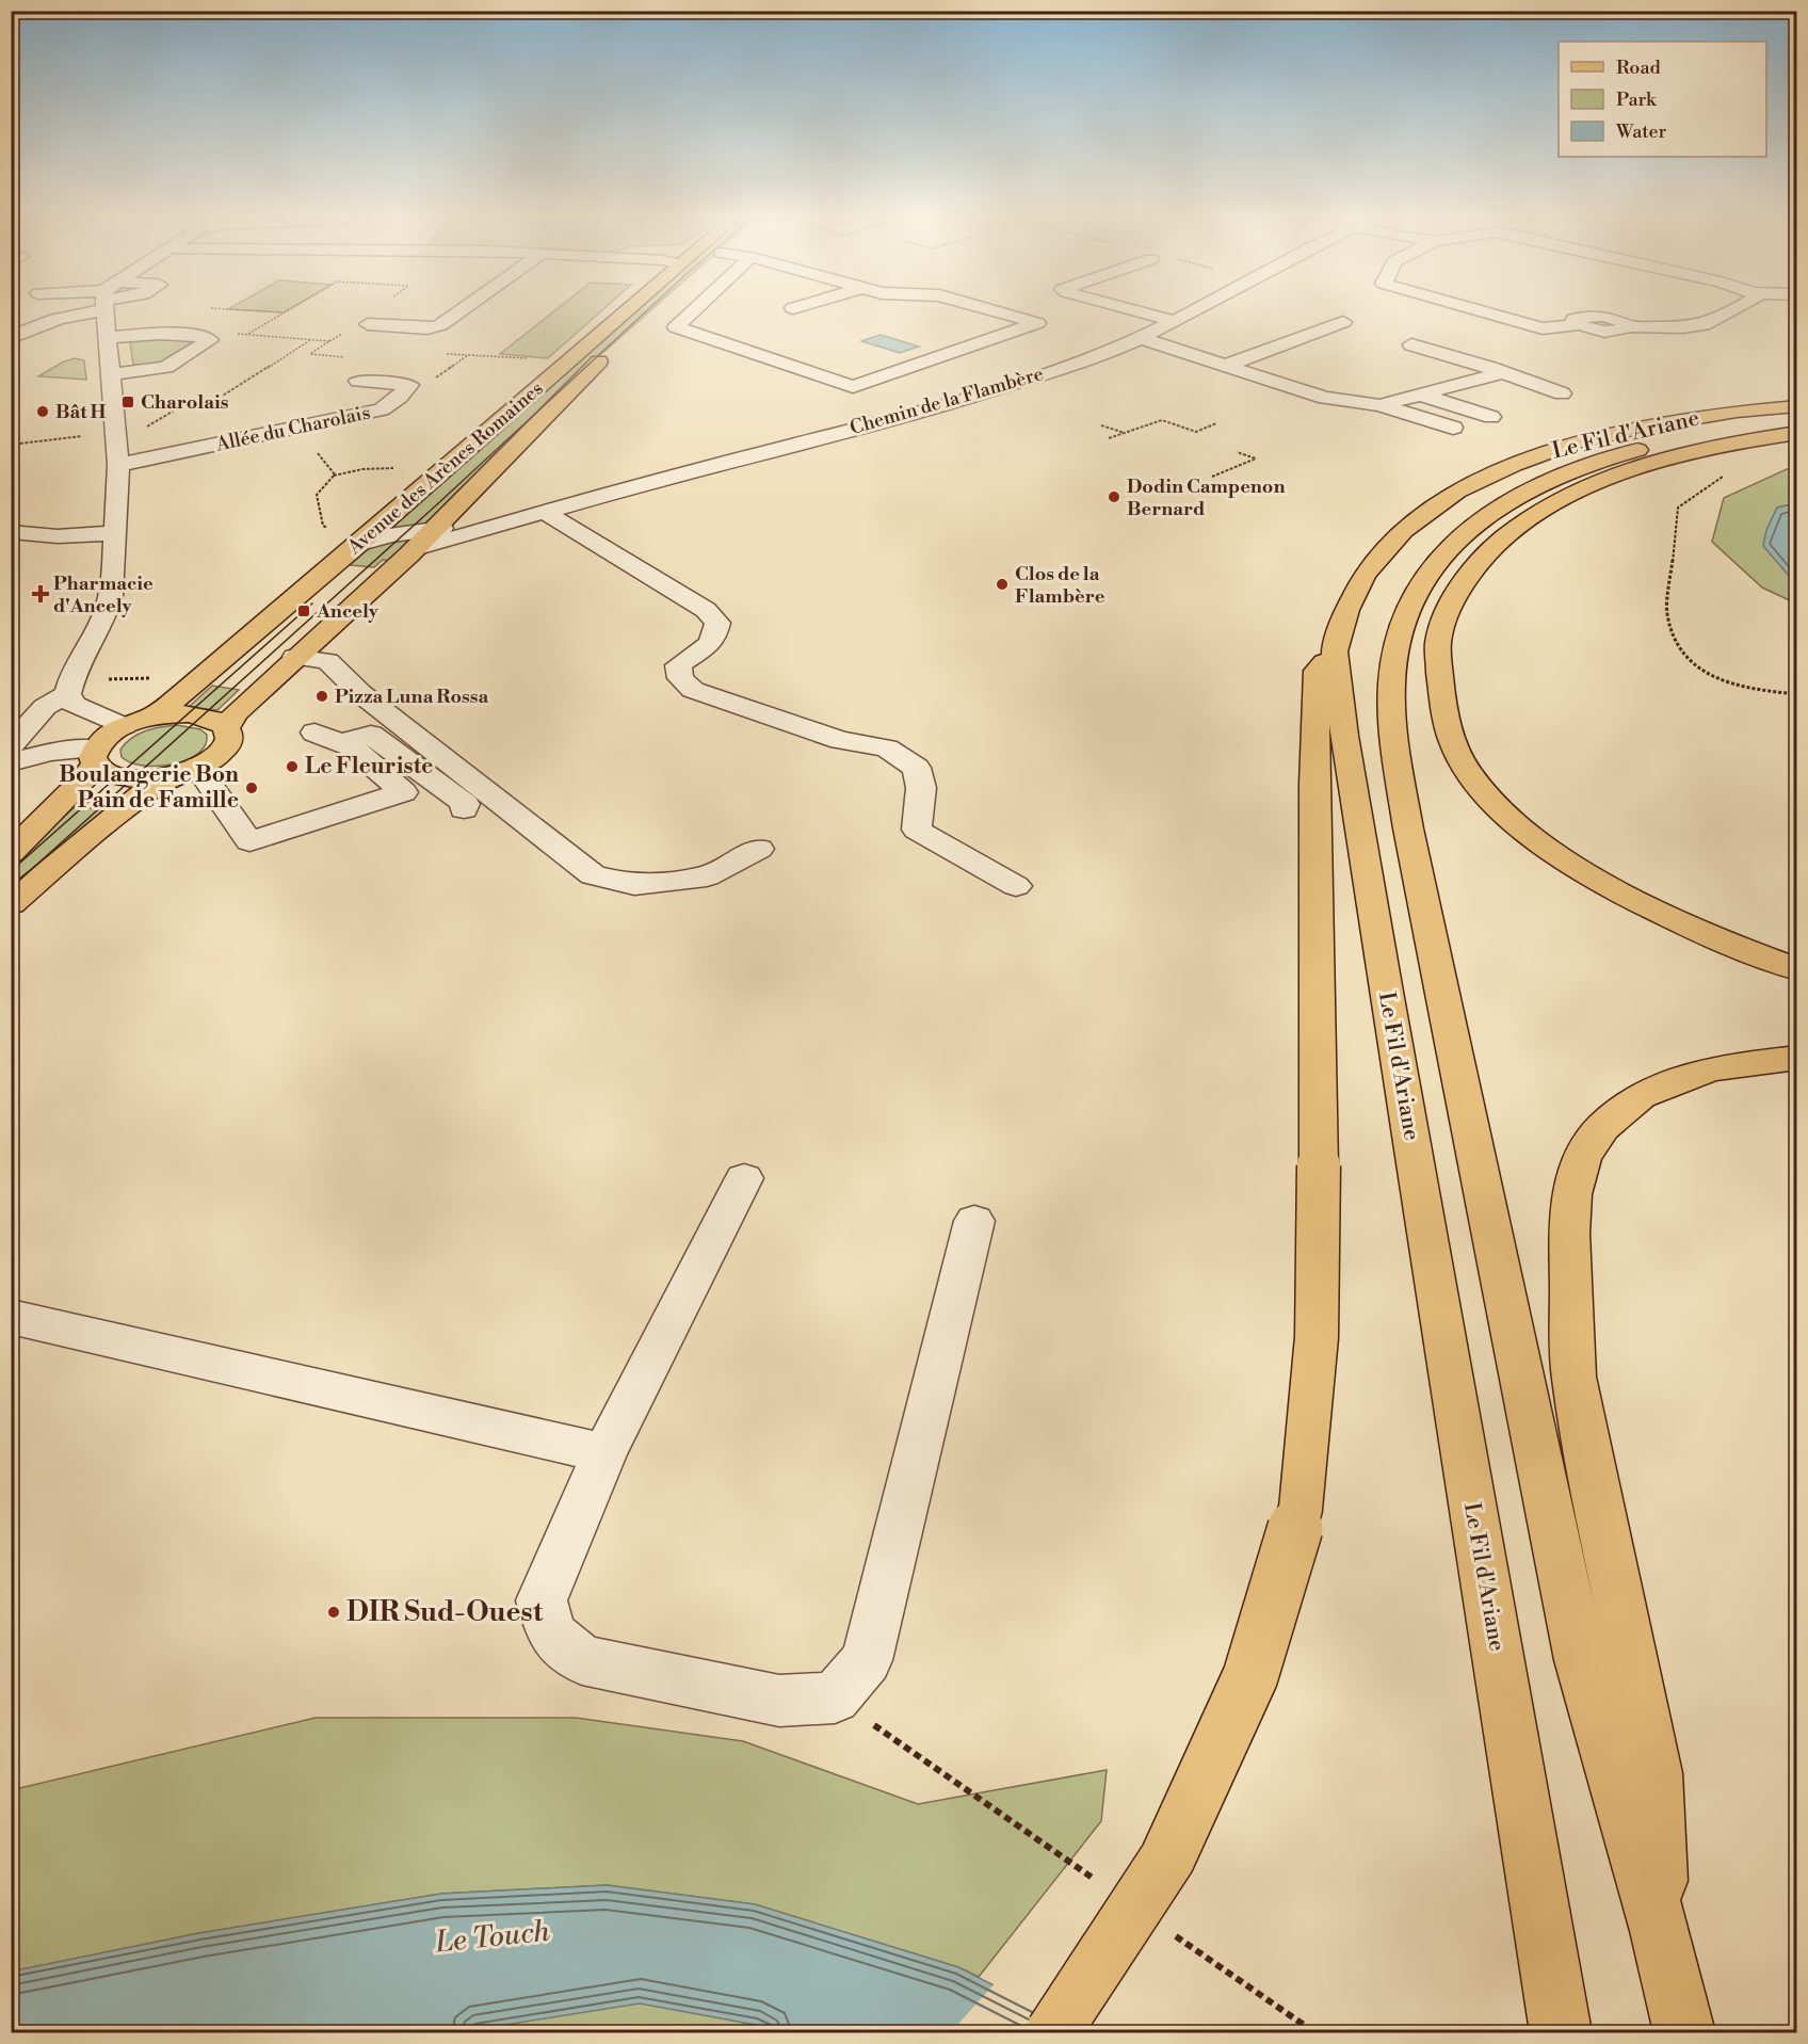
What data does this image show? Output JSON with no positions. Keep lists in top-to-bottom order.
{
  "streets": {
    "main road": ["Le Fil d'Ariane", "Avenue des Arènes Romaines"],
    "street": ["Chemin de la Flambère", "Allée du Charolais"]
  },
  "crossings": [
    ["Chemin de la Flambère", "Avenue des Arènes Romaines"]
  ],
  "water": ["Le Touch"],
  "places": {
    "transit": ["Charolais", "Ancely"],
    "other": [
      "Bât H",
      "Dodin Campenon Bernard",
      "Clos de la Flambère",
      "Pizza Luna Rossa",
      "Le Fleuriste",
      "Boulangerie Bon Pain de Famille",
      "DIR Sud-Ouest"
    ],
    "health": ["Pharmacie d'Ancely"]
  },
  "legend": ["Road", "Park", "Water"]
}
